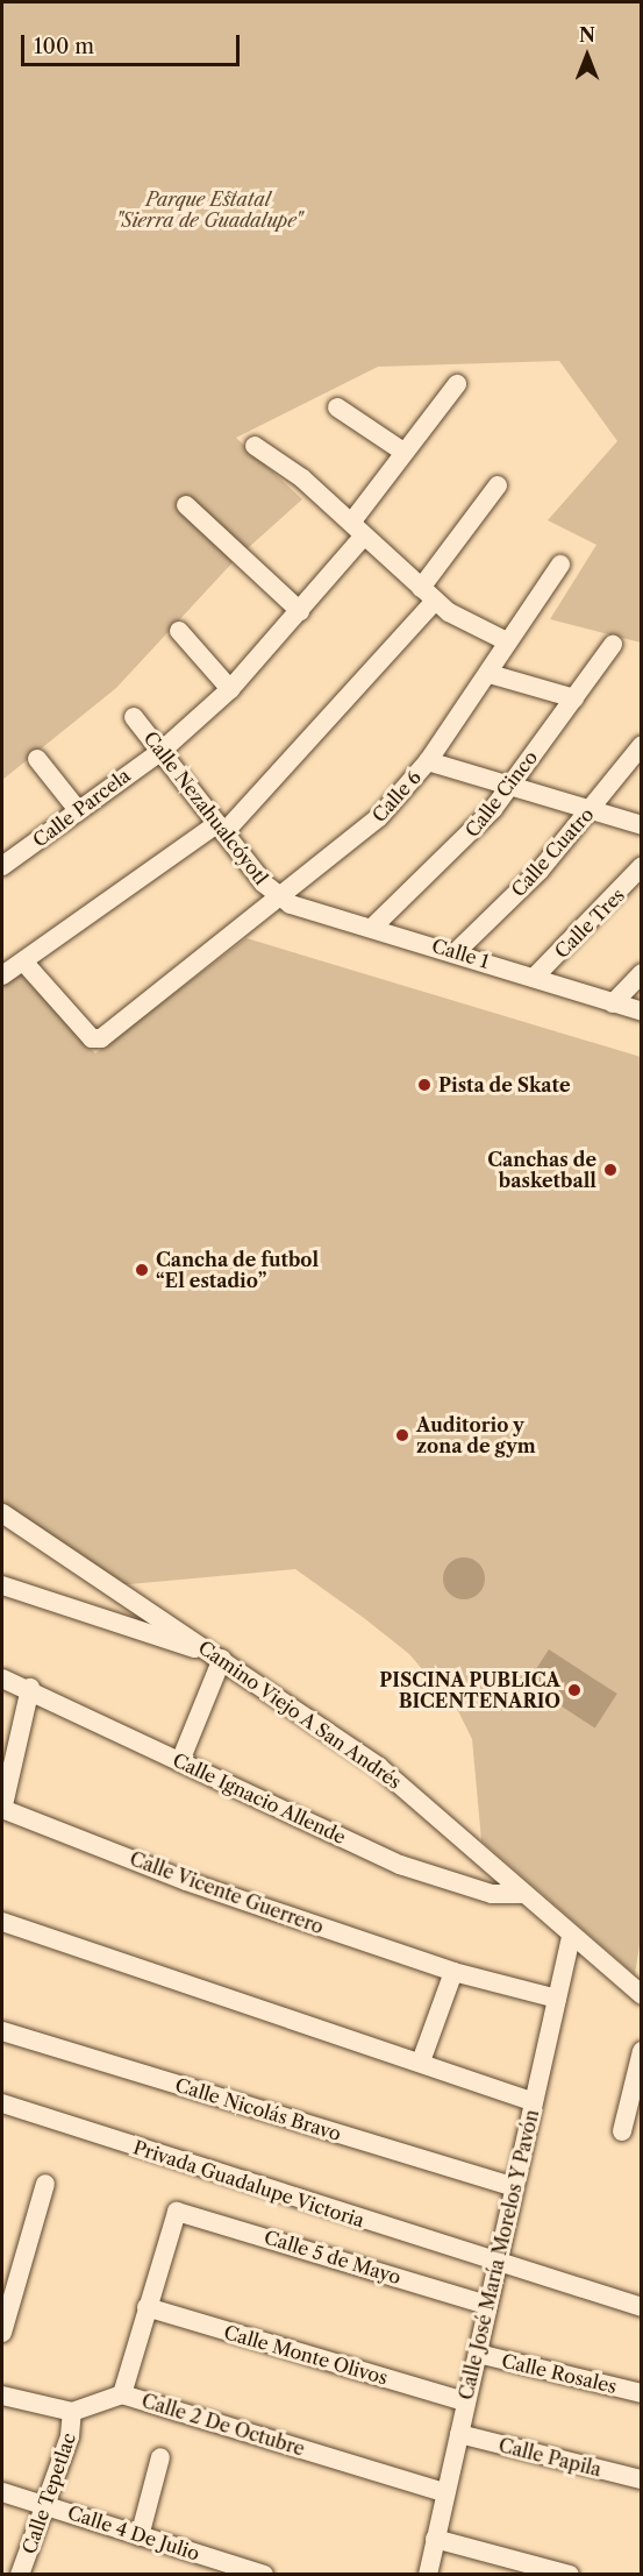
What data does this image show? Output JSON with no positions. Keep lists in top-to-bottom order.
{
  "streets": {
    "street": [
      "Calle Cinco",
      "Calle 6",
      "Calle Parcela",
      "Calle Nezahualcóyotl",
      "Calle Cuatro",
      "Calle Tres",
      "Calle 1",
      "Camino Viejo A San Andrés",
      "Calle Ignacio Allende",
      "Calle Vicente Guerrero",
      "Calle Nicolás Bravo",
      "Privada Guadalupe Victoria",
      "Calle José María Morelos Y Pavón",
      "Calle 5 de Mayo",
      "Calle Monte Olivos",
      "Calle Rosales",
      "Calle 2 De Octubre",
      "Calle Papila",
      "Calle Tepetlac",
      "Calle 4 De Julio"
    ]
  },
  "crossings": [
    ["Calle Cinco", "Calle 1"],
    ["Calle 6", "Calle Nezahualcóyotl"],
    ["Calle 6", "Calle 1"],
    ["Calle Parcela", "Calle Nezahualcóyotl"],
    ["Calle Nezahualcóyotl", "Calle 1"],
    ["Calle Cuatro", "Calle 1"],
    ["Calle Tres", "Calle 1"],
    ["Camino Viejo A San Andrés", "Calle Ignacio Allende"],
    ["Camino Viejo A San Andrés", "Calle José María Morelos Y Pavón"],
    ["Calle Vicente Guerrero", "Calle José María Morelos Y Pavón"],
    ["Calle Nicolás Bravo", "Calle José María Morelos Y Pavón"],
    ["Privada Guadalupe Victoria", "Calle José María Morelos Y Pavón"],
    ["Calle José María Morelos Y Pavón", "Calle 5 de Mayo"],
    ["Calle José María Morelos Y Pavón", "Calle Monte Olivos"],
    ["Calle José María Morelos Y Pavón", "Calle Rosales"],
    ["Calle José María Morelos Y Pavón", "Calle 2 De Octubre"],
    ["Calle José María Morelos Y Pavón", "Calle Papila"],
    ["Calle 5 de Mayo", "Calle Monte Olivos"],
    ["Calle 2 De Octubre", "Calle Tepetlac"],
    ["Calle Tepetlac", "Calle 4 De Julio"]
  ],
  "parks": ["Parque Estatal \"Sierra de Guadalupe\""],
  "places": [
    "Pista de Skate",
    "Canchas de basketball",
    "Cancha de futbol “El estadio”",
    "Auditorio y zona de gym",
    "PISCINA PUBLICA BICENTENARIO"
  ],
  "scale_bar": "100 m",
  "north": "top"
}
